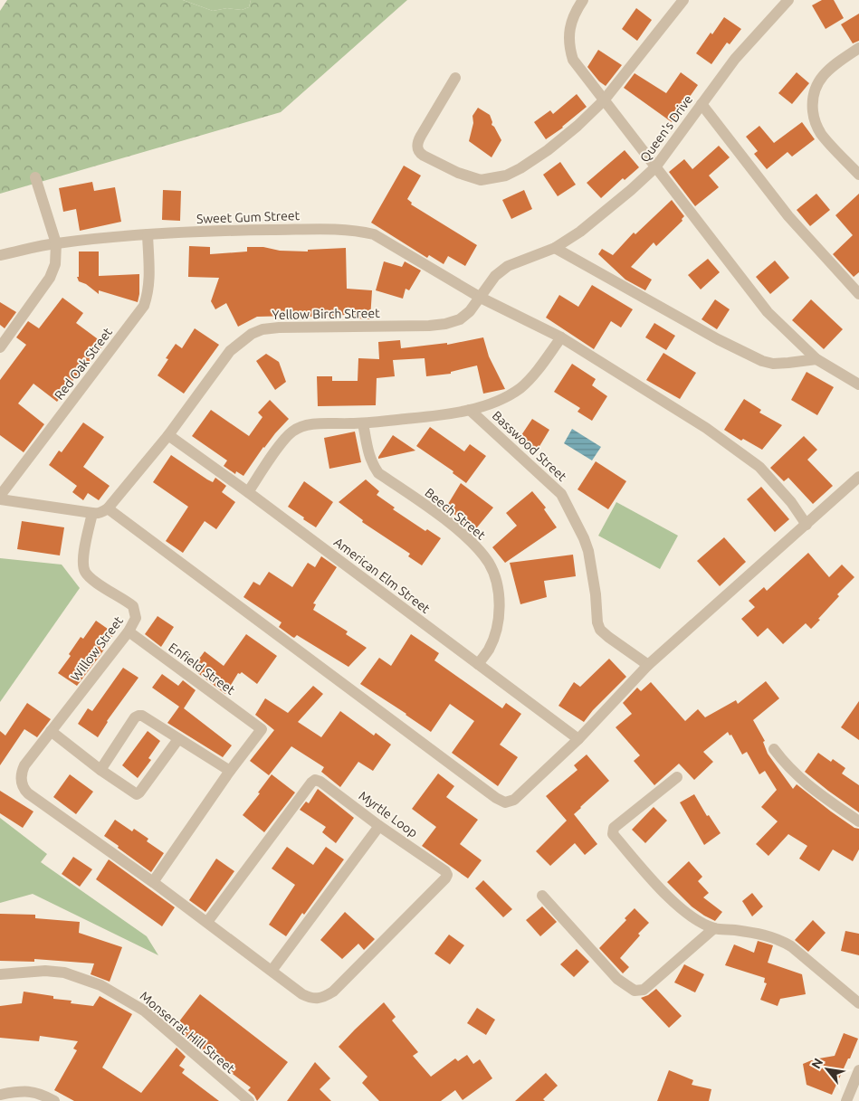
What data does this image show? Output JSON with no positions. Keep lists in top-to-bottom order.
{
  "streets": {
    "street": [
      "Queen's Drive",
      "Sweet Gum Street",
      "Yellow Birch Street",
      "Red Oak Street",
      "Basswood Street",
      "Beech Street",
      "American Elm Street",
      "Willow Street",
      "Enfield Street",
      "Myrtle Loop",
      "Monserrat Hill Street"
    ]
  },
  "crossings": [
    ["Queen's Drive", "Yellow Birch Street"],
    ["Sweet Gum Street", "Yellow Birch Street"],
    ["Sweet Gum Street", "Red Oak Street"],
    ["Yellow Birch Street", "American Elm Street"],
    ["Beech Street", "American Elm Street"],
    ["Willow Street", "Enfield Street"]
  ],
  "north": "top left"
}
